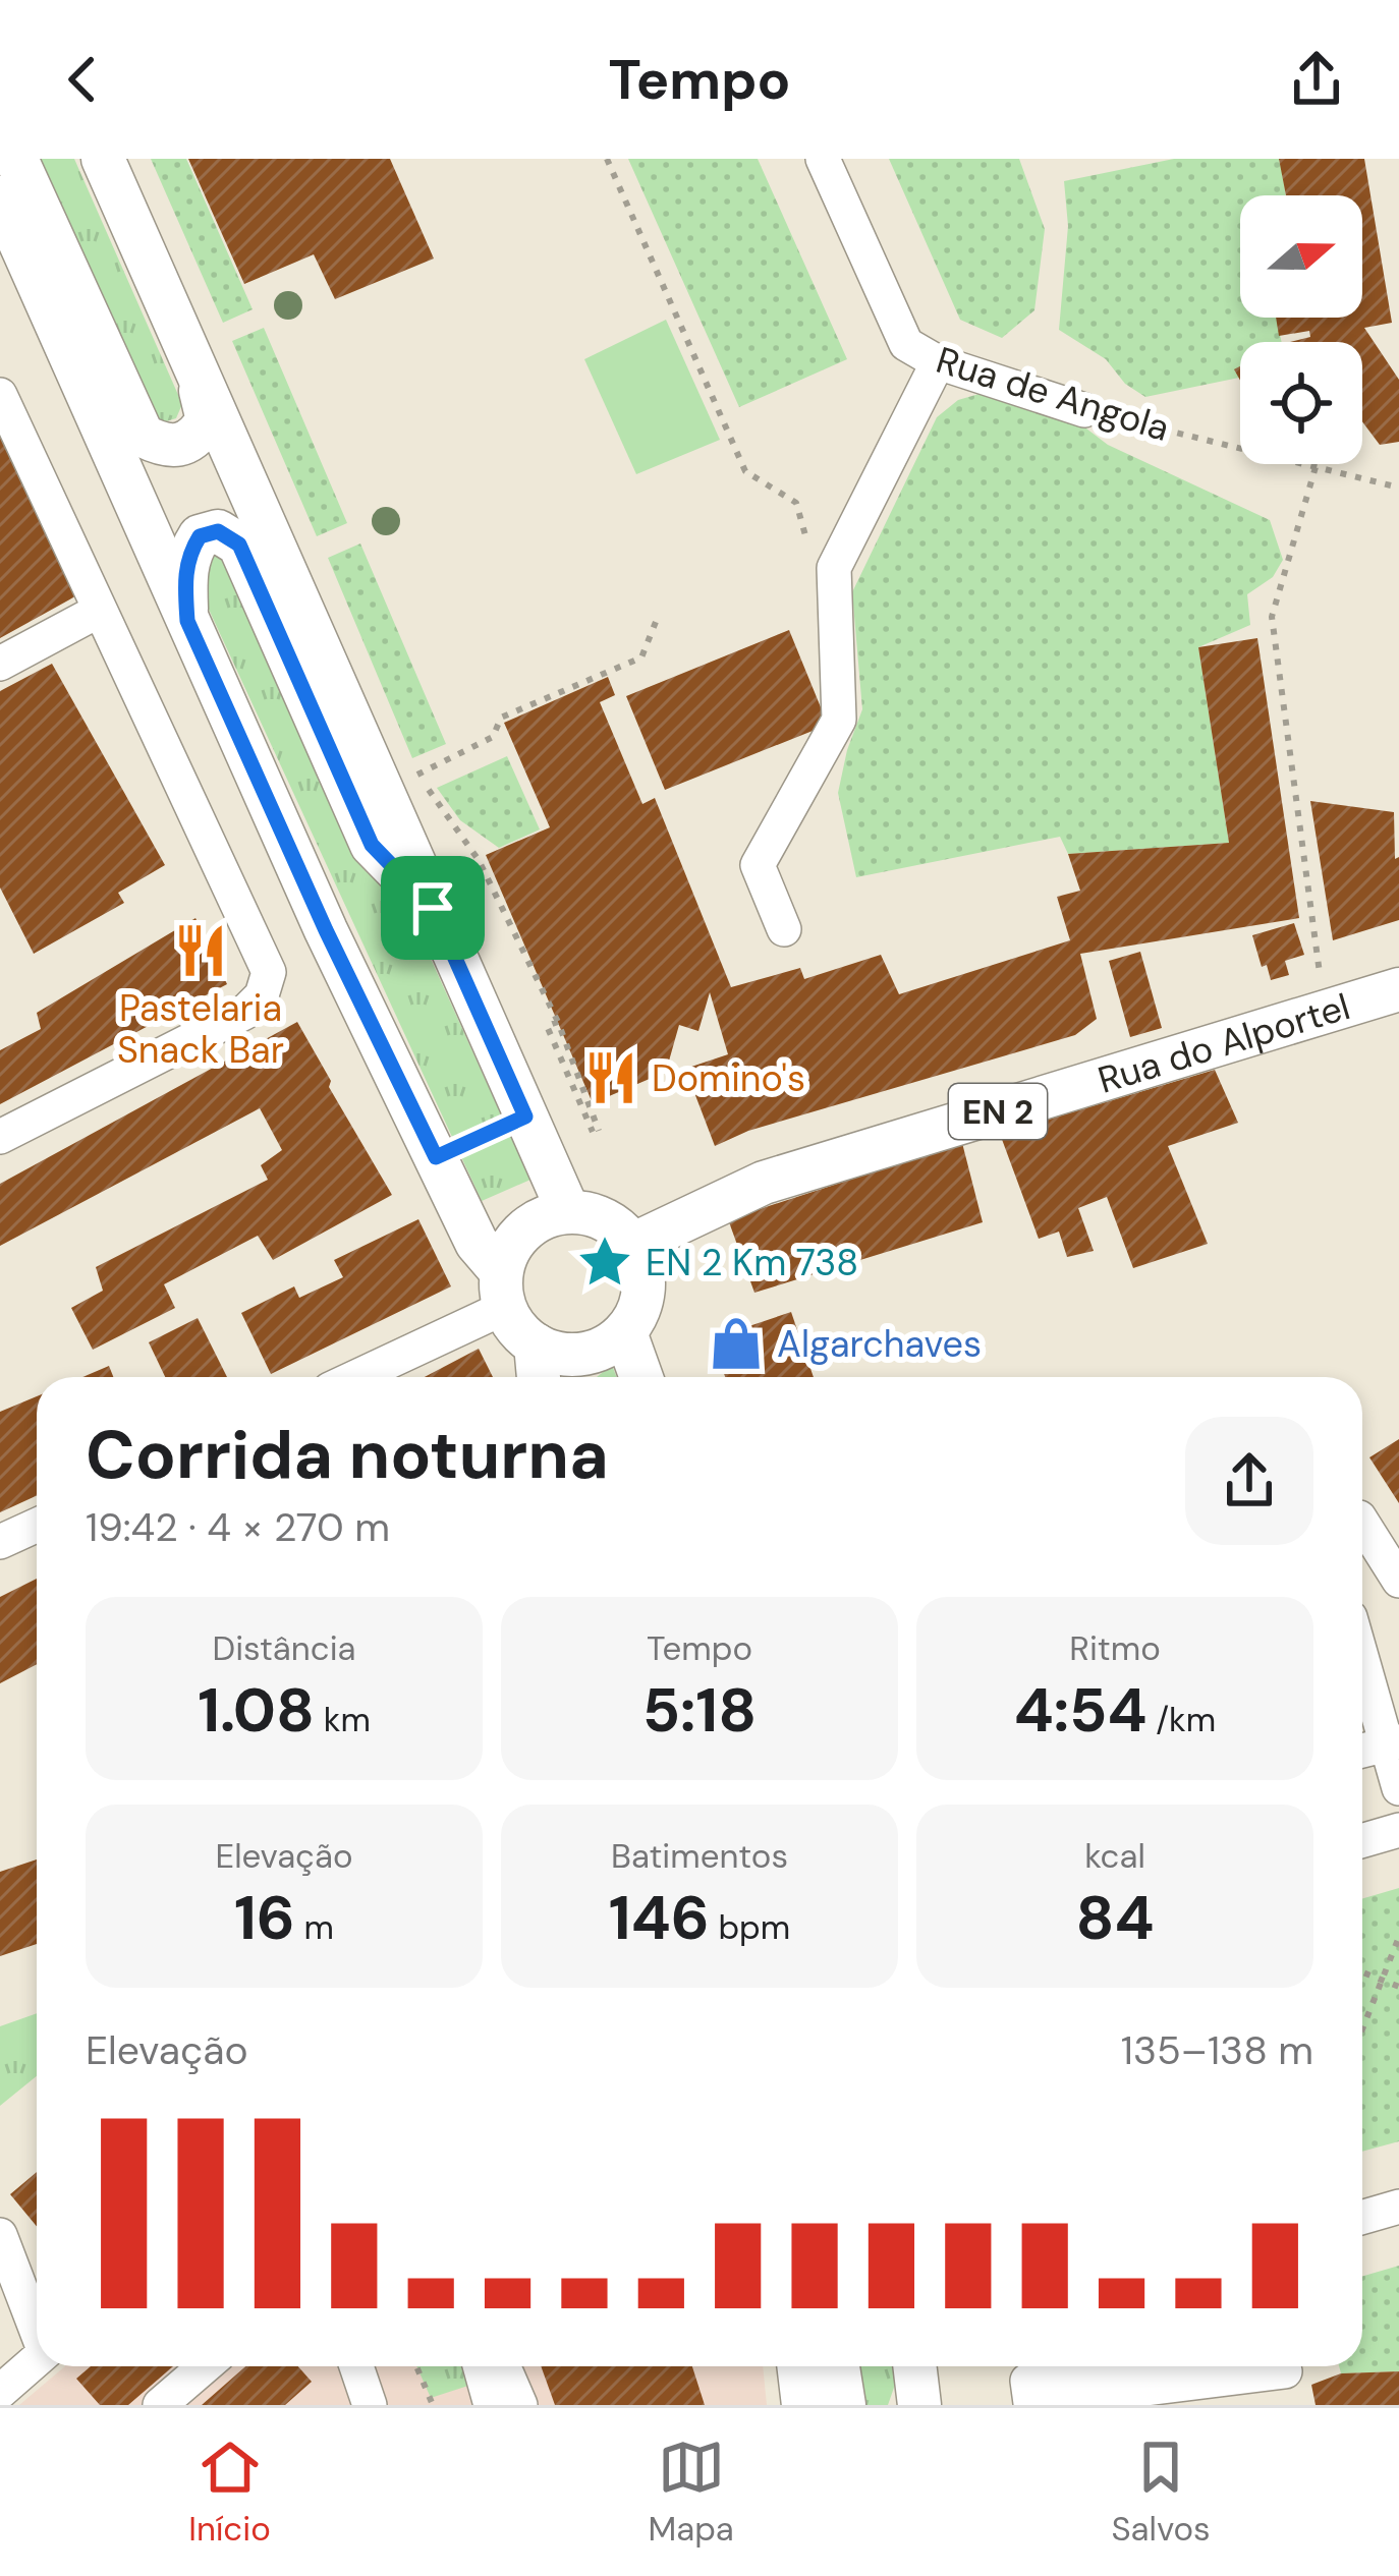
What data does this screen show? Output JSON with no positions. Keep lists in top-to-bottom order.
{
  "streets": {
    "main road": ["Rua do Alportel", "EN 2"],
    "street": ["Rua de Angola"]
  },
  "places": {
    "restaurant": ["Pastelaria Snack Bar", "Domino's"],
    "place": ["EN 2 Km 738"],
    "shop": ["Algarchaves"]
  },
  "north": "right",
  "page": {
    "header": "Tempo",
    "heading": ["Corrida noturna", "19:42 · 4 × 270 m"],
    "stats": [
      ["Distância", "1.08 km"],
      ["Tempo", "5:18"],
      ["Ritmo", "4:54 /km"],
      ["Elevação", "16 m"],
      ["Batimentos", "146 bpm"],
      ["kcal", "84"]
    ],
    "chart": ["Elevação", "135–138 m"],
    "tabs": ["Início", "Mapa", "Salvos"]
  }
}
